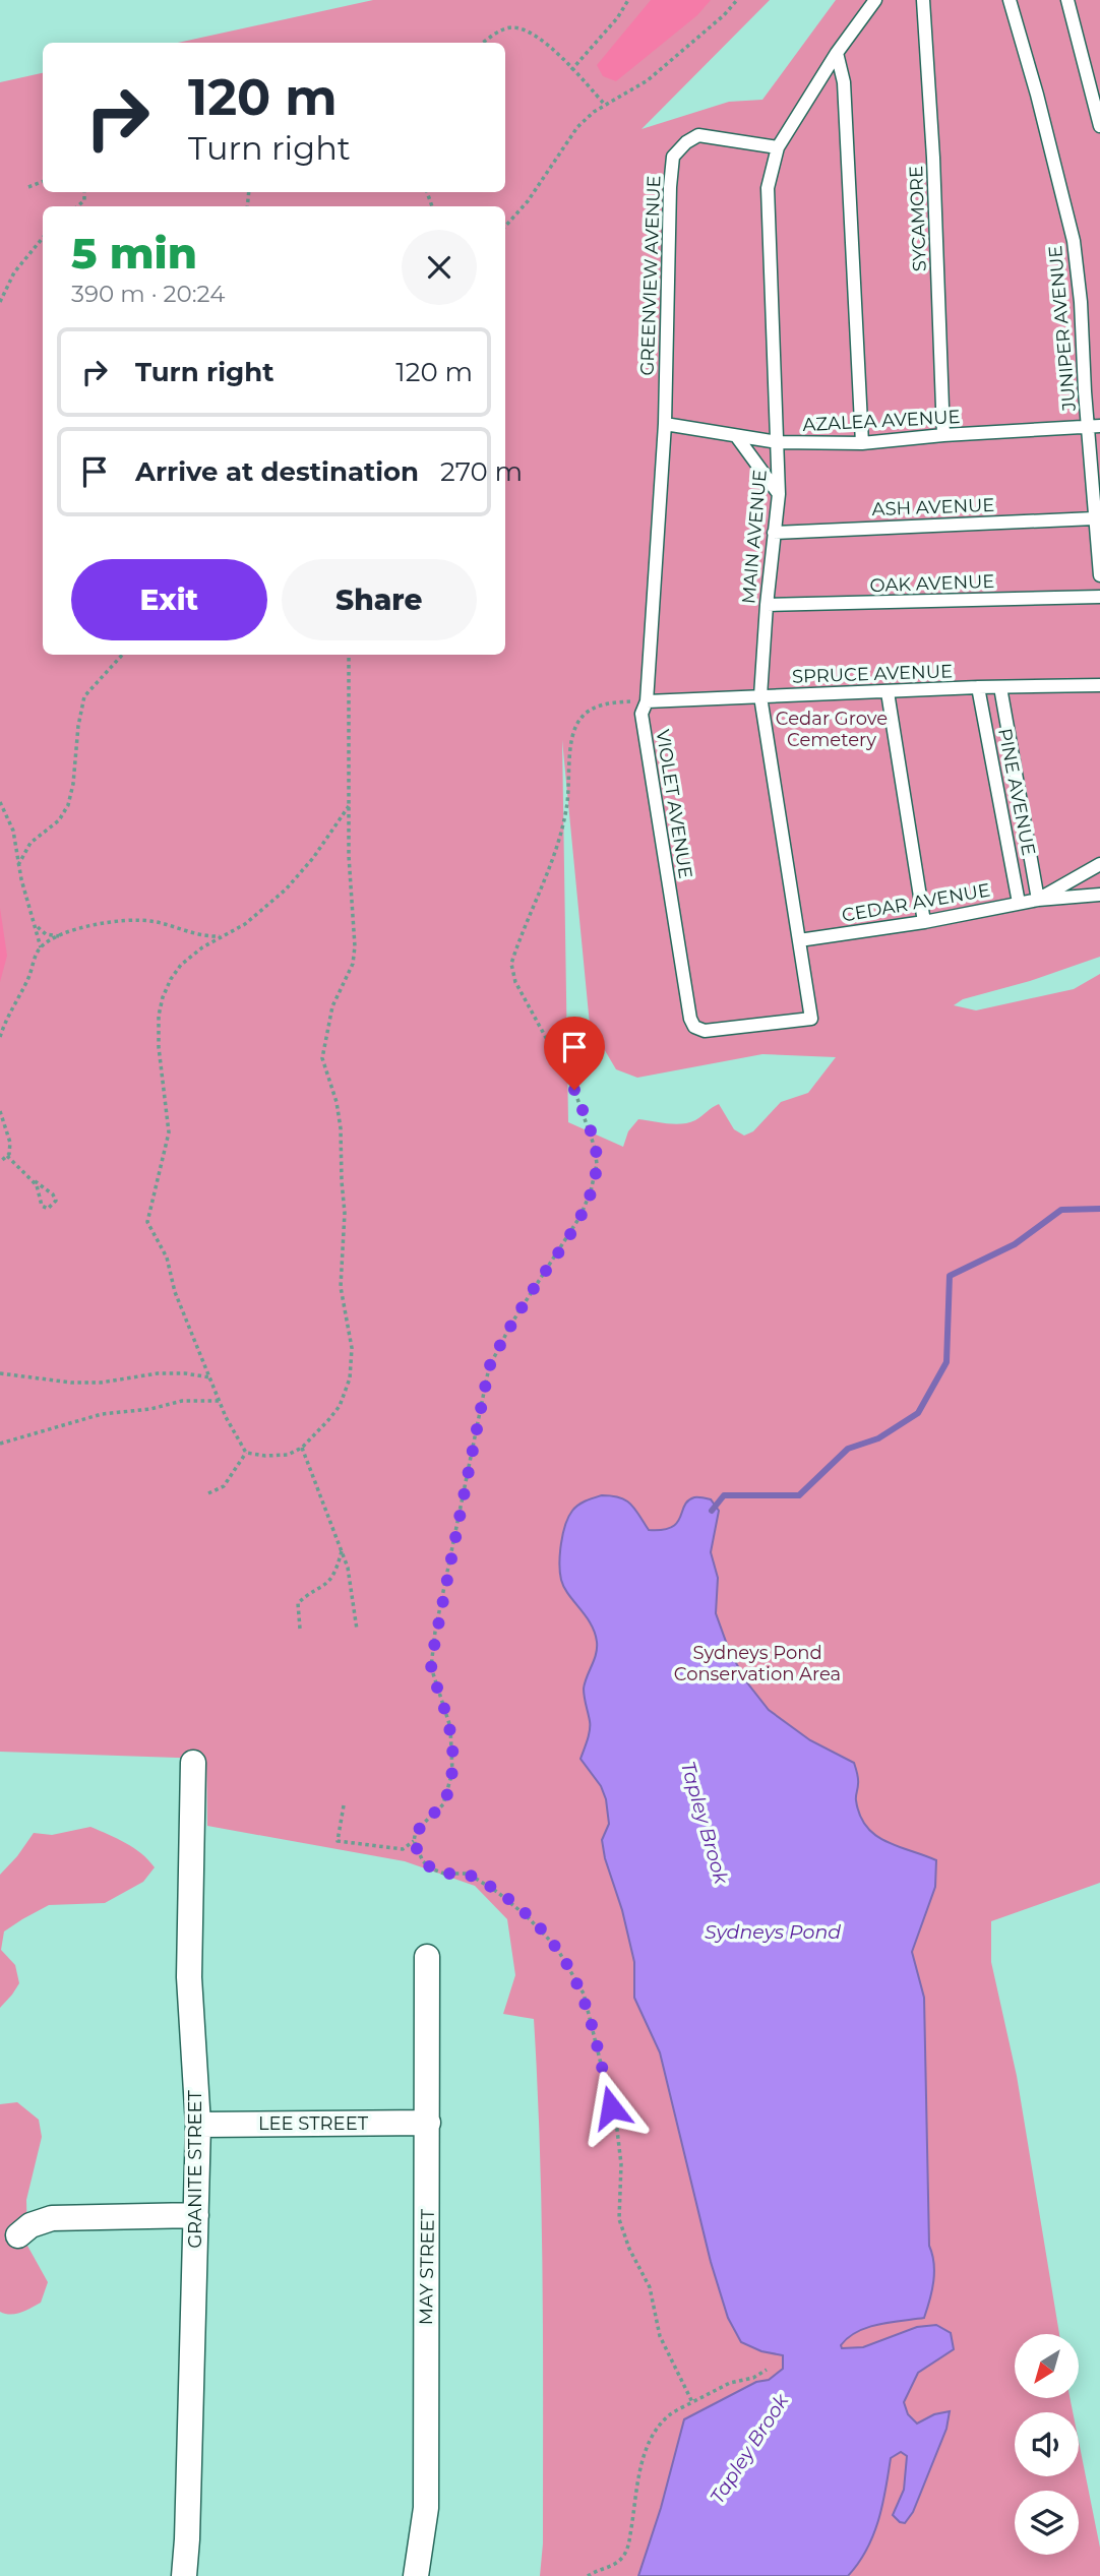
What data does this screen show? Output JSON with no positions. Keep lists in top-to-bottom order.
{
  "streets": {
    "street": ["LEE STREET", "GRANITE STREET", "MAY STREET"],
    "lane": [
      "SYCAMORE",
      "GREENVIEW AVENUE",
      "JUNIPER AVENUE",
      "AZALEA AVENUE",
      "ASH AVENUE",
      "MAIN AVENUE",
      "OAK AVENUE",
      "SPRUCE AVENUE",
      "PINE AVENUE",
      "VIOLET AVENUE",
      "CEDAR AVENUE"
    ]
  },
  "crossings": [
    ["SYCAMORE", "AZALEA AVENUE"],
    ["GREENVIEW AVENUE", "AZALEA AVENUE"],
    ["GREENVIEW AVENUE", "MAIN AVENUE"],
    ["GREENVIEW AVENUE", "VIOLET AVENUE"],
    ["JUNIPER AVENUE", "AZALEA AVENUE"],
    ["JUNIPER AVENUE", "ASH AVENUE"],
    ["AZALEA AVENUE", "MAIN AVENUE"],
    ["AZALEA AVENUE", "VIOLET AVENUE"],
    ["ASH AVENUE", "MAIN AVENUE"],
    ["MAIN AVENUE", "OAK AVENUE"],
    ["MAIN AVENUE", "SPRUCE AVENUE"],
    ["MAIN AVENUE", "VIOLET AVENUE"],
    ["MAIN AVENUE", "CEDAR AVENUE"],
    ["SPRUCE AVENUE", "PINE AVENUE"],
    ["SPRUCE AVENUE", "VIOLET AVENUE"],
    ["PINE AVENUE", "CEDAR AVENUE"],
    ["LEE STREET", "GRANITE STREET"],
    ["LEE STREET", "MAY STREET"]
  ],
  "water": ["Tapley Brook", "Sydneys Pond"],
  "parks": ["Cedar Grove Cemetery", "Sydneys Pond Conservation Area"],
  "north": "bottom left",
  "page": {
    "turn": ["120 m", "Turn right"],
    "heading": ["5 min", "390 m · 20:24"],
    "list": [
      {
        "name": "Turn right",
        "value": "120 m"
      },
      {
        "name": "Arrive at destination",
        "value": "270 m"
      }
    ],
    "buttons": ["Exit", "Share"]
  }
}
